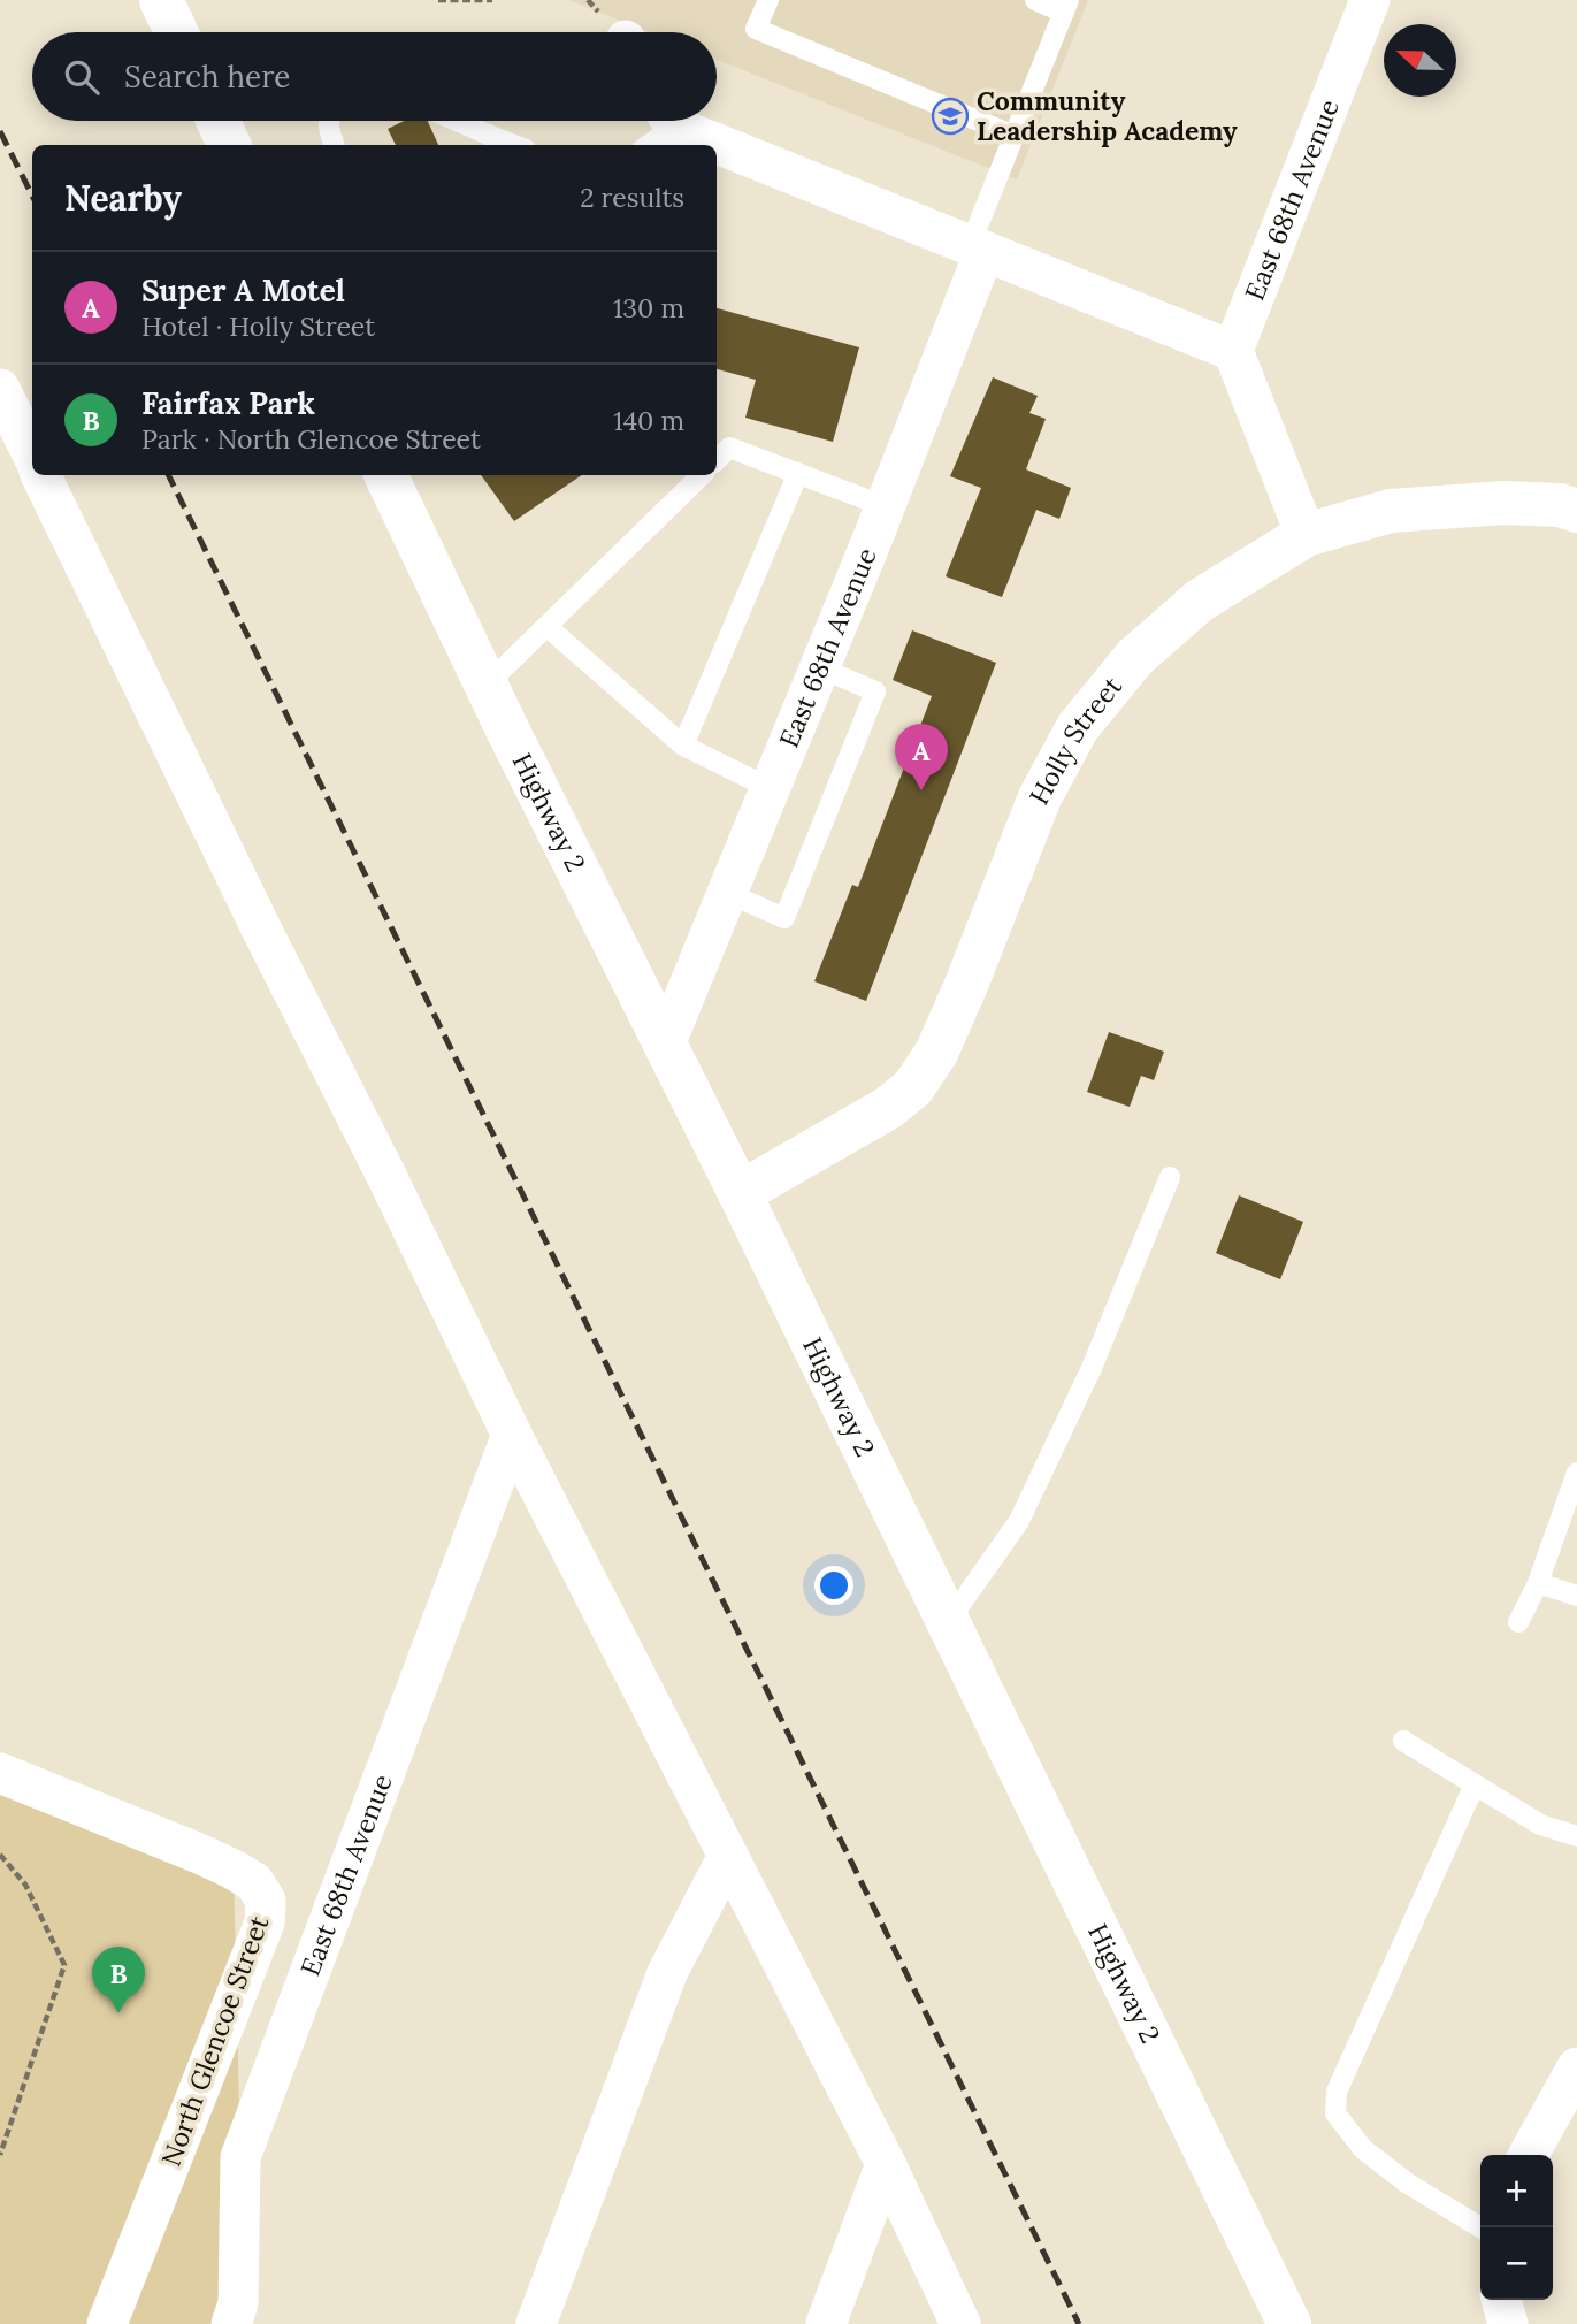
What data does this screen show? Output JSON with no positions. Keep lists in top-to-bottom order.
{
  "streets": {
    "main road": ["Holly Street", "Highway 2"],
    "street": ["East 68th Avenue", "North Glencoe Street"]
  },
  "crossings": [
    ["East 68th Avenue", "Highway 2"],
    ["Holly Street", "Highway 2"]
  ],
  "places": {
    "school or university": ["Community Leadership Academy"]
  },
  "north": "left",
  "page": {
    "search": "Search here",
    "heading": ["Nearby", "2 results"],
    "list": [
      {
        "mark": "A",
        "name": "Super A Motel",
        "note": "Hotel · Holly Street",
        "value": "130 m"
      },
      {
        "mark": "B",
        "name": "Fairfax Park",
        "note": "Park · North Glencoe Street",
        "value": "140 m"
      }
    ],
    "pins": ["A", "B"],
    "map_buttons": ["+", "−"]
  }
}
